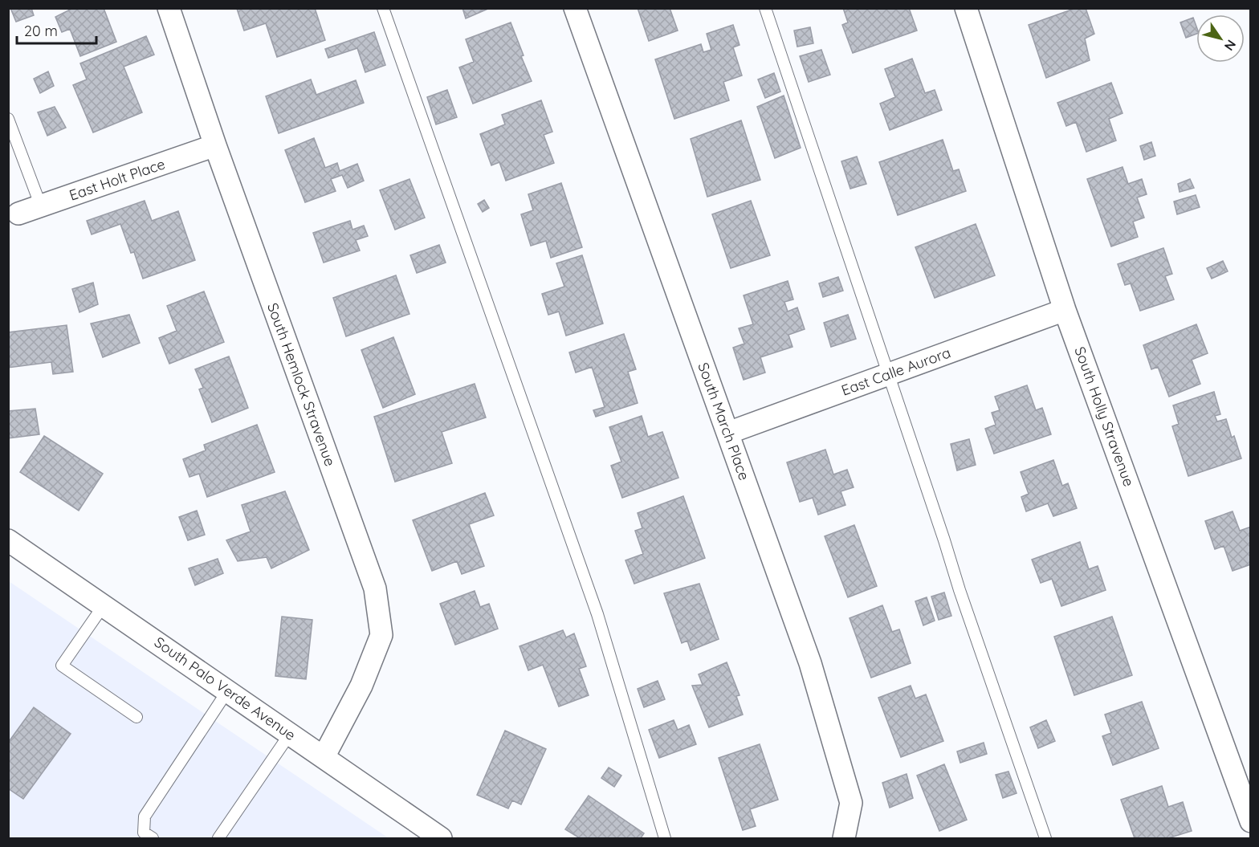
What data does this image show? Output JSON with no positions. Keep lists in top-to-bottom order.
{
  "streets": {
    "street": [
      "East Holt Place",
      "East Calle Aurora",
      "South Hemlock Stravenue",
      "South Holly Stravenue",
      "South March Place",
      "South Palo Verde Avenue"
    ]
  },
  "crossings": [
    ["East Holt Place", "South Hemlock Stravenue"],
    ["East Calle Aurora", "South Holly Stravenue"],
    ["East Calle Aurora", "South March Place"],
    ["South Hemlock Stravenue", "South Palo Verde Avenue"]
  ],
  "scale_bar": "20 m",
  "north": "bottom right"
}
